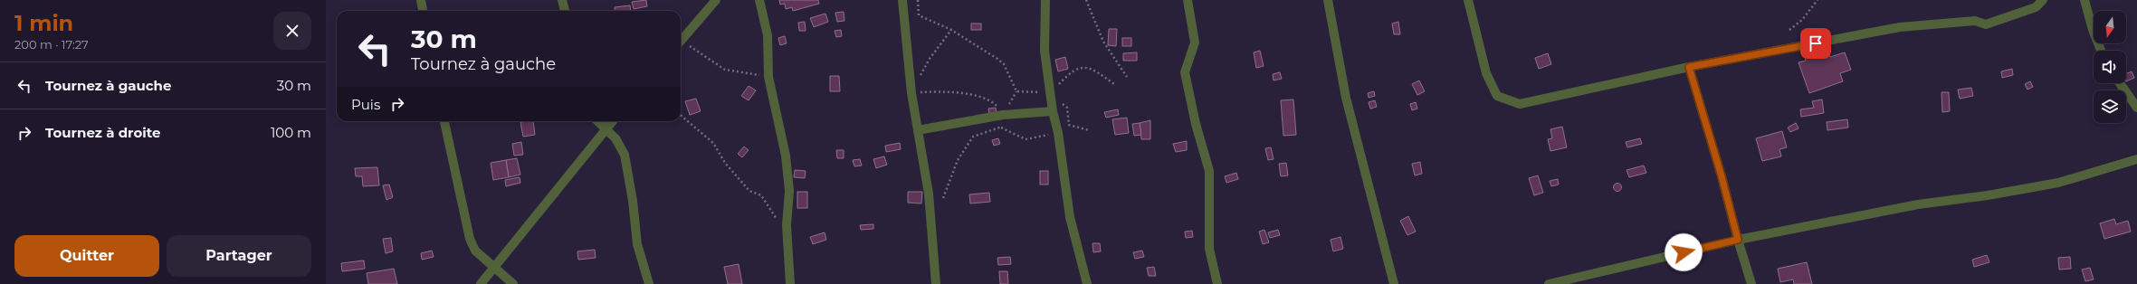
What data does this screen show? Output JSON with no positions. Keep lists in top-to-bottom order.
{
  "north": "bottom",
  "page": {
    "heading": ["1 min", "200 m · 17:27"],
    "turn": ["30 m", "Tournez à gauche"],
    "list": [
      {
        "name": "Tournez à gauche",
        "value": "30 m"
      },
      {
        "name": "Tournez à droite",
        "value": "100 m"
      }
    ],
    "then": "Puis",
    "buttons": ["Quitter", "Partager"]
  }
}
